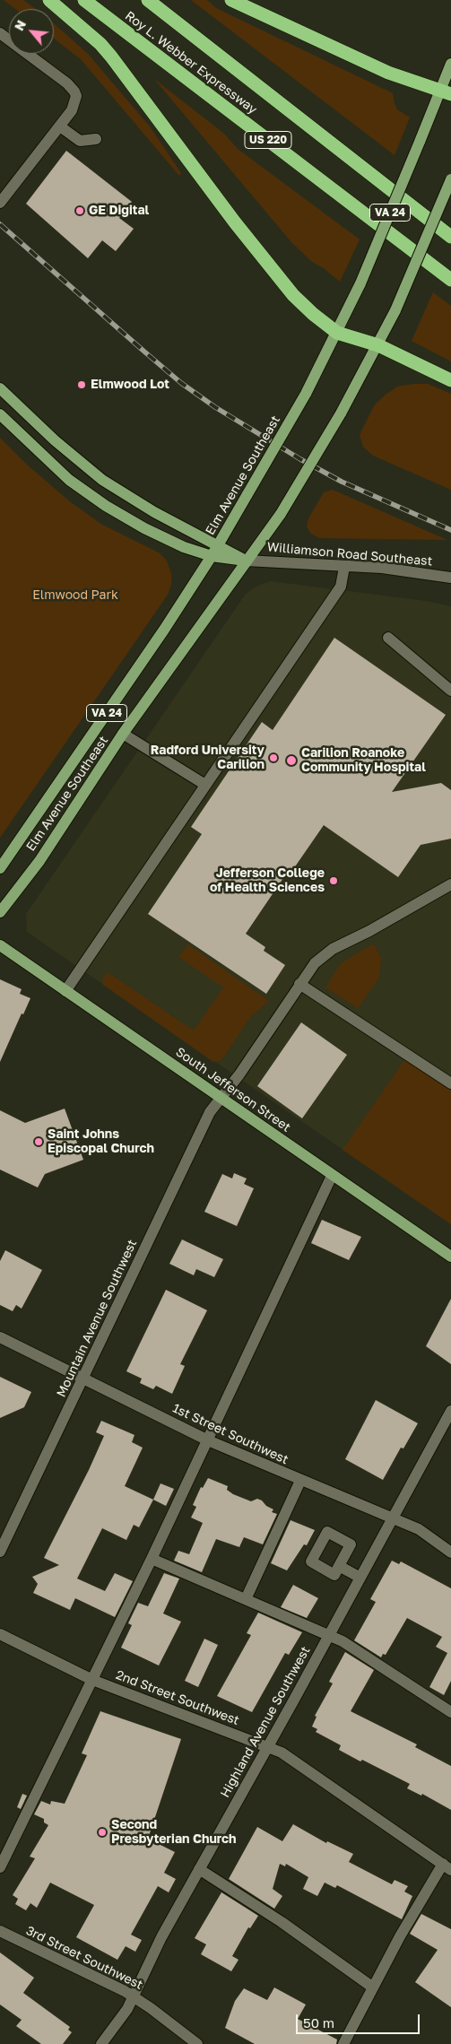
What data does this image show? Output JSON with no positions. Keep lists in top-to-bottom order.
{
  "streets": {
    "highway": ["Roy L. Webber Expressway", "US 220"],
    "main road": [
      "VA 24",
      "Elm Avenue Southeast",
      "Williamson Road Southeast",
      "South Jefferson Street"
    ],
    "street": [
      "Mountain Avenue Southwest",
      "1st Street Southwest",
      "2nd Street Southwest",
      "Highland Avenue Southwest",
      "3rd Street Southwest"
    ]
  },
  "crossings": [
    ["Elm Avenue Southeast", "Williamson Road Southeast"],
    ["South Jefferson Street", "Mountain Avenue Southwest"],
    ["Mountain Avenue Southwest", "1st Street Southwest"],
    ["1st Street Southwest", "Highland Avenue Southwest"],
    ["2nd Street Southwest", "Highland Avenue Southwest"],
    ["Highland Avenue Southwest", "3rd Street Southwest"]
  ],
  "parks": ["Elmwood Park"],
  "places": [
    "GE Digital",
    "Elmwood Lot",
    "Radford University Carilion",
    "Carilion Roanoke Community Hospital",
    "Jefferson College of Health Sciences",
    "Saint Johns Episcopal Church",
    "Second Presbyterian Church"
  ],
  "scale_bar": "50 m",
  "north": "top left"
}
